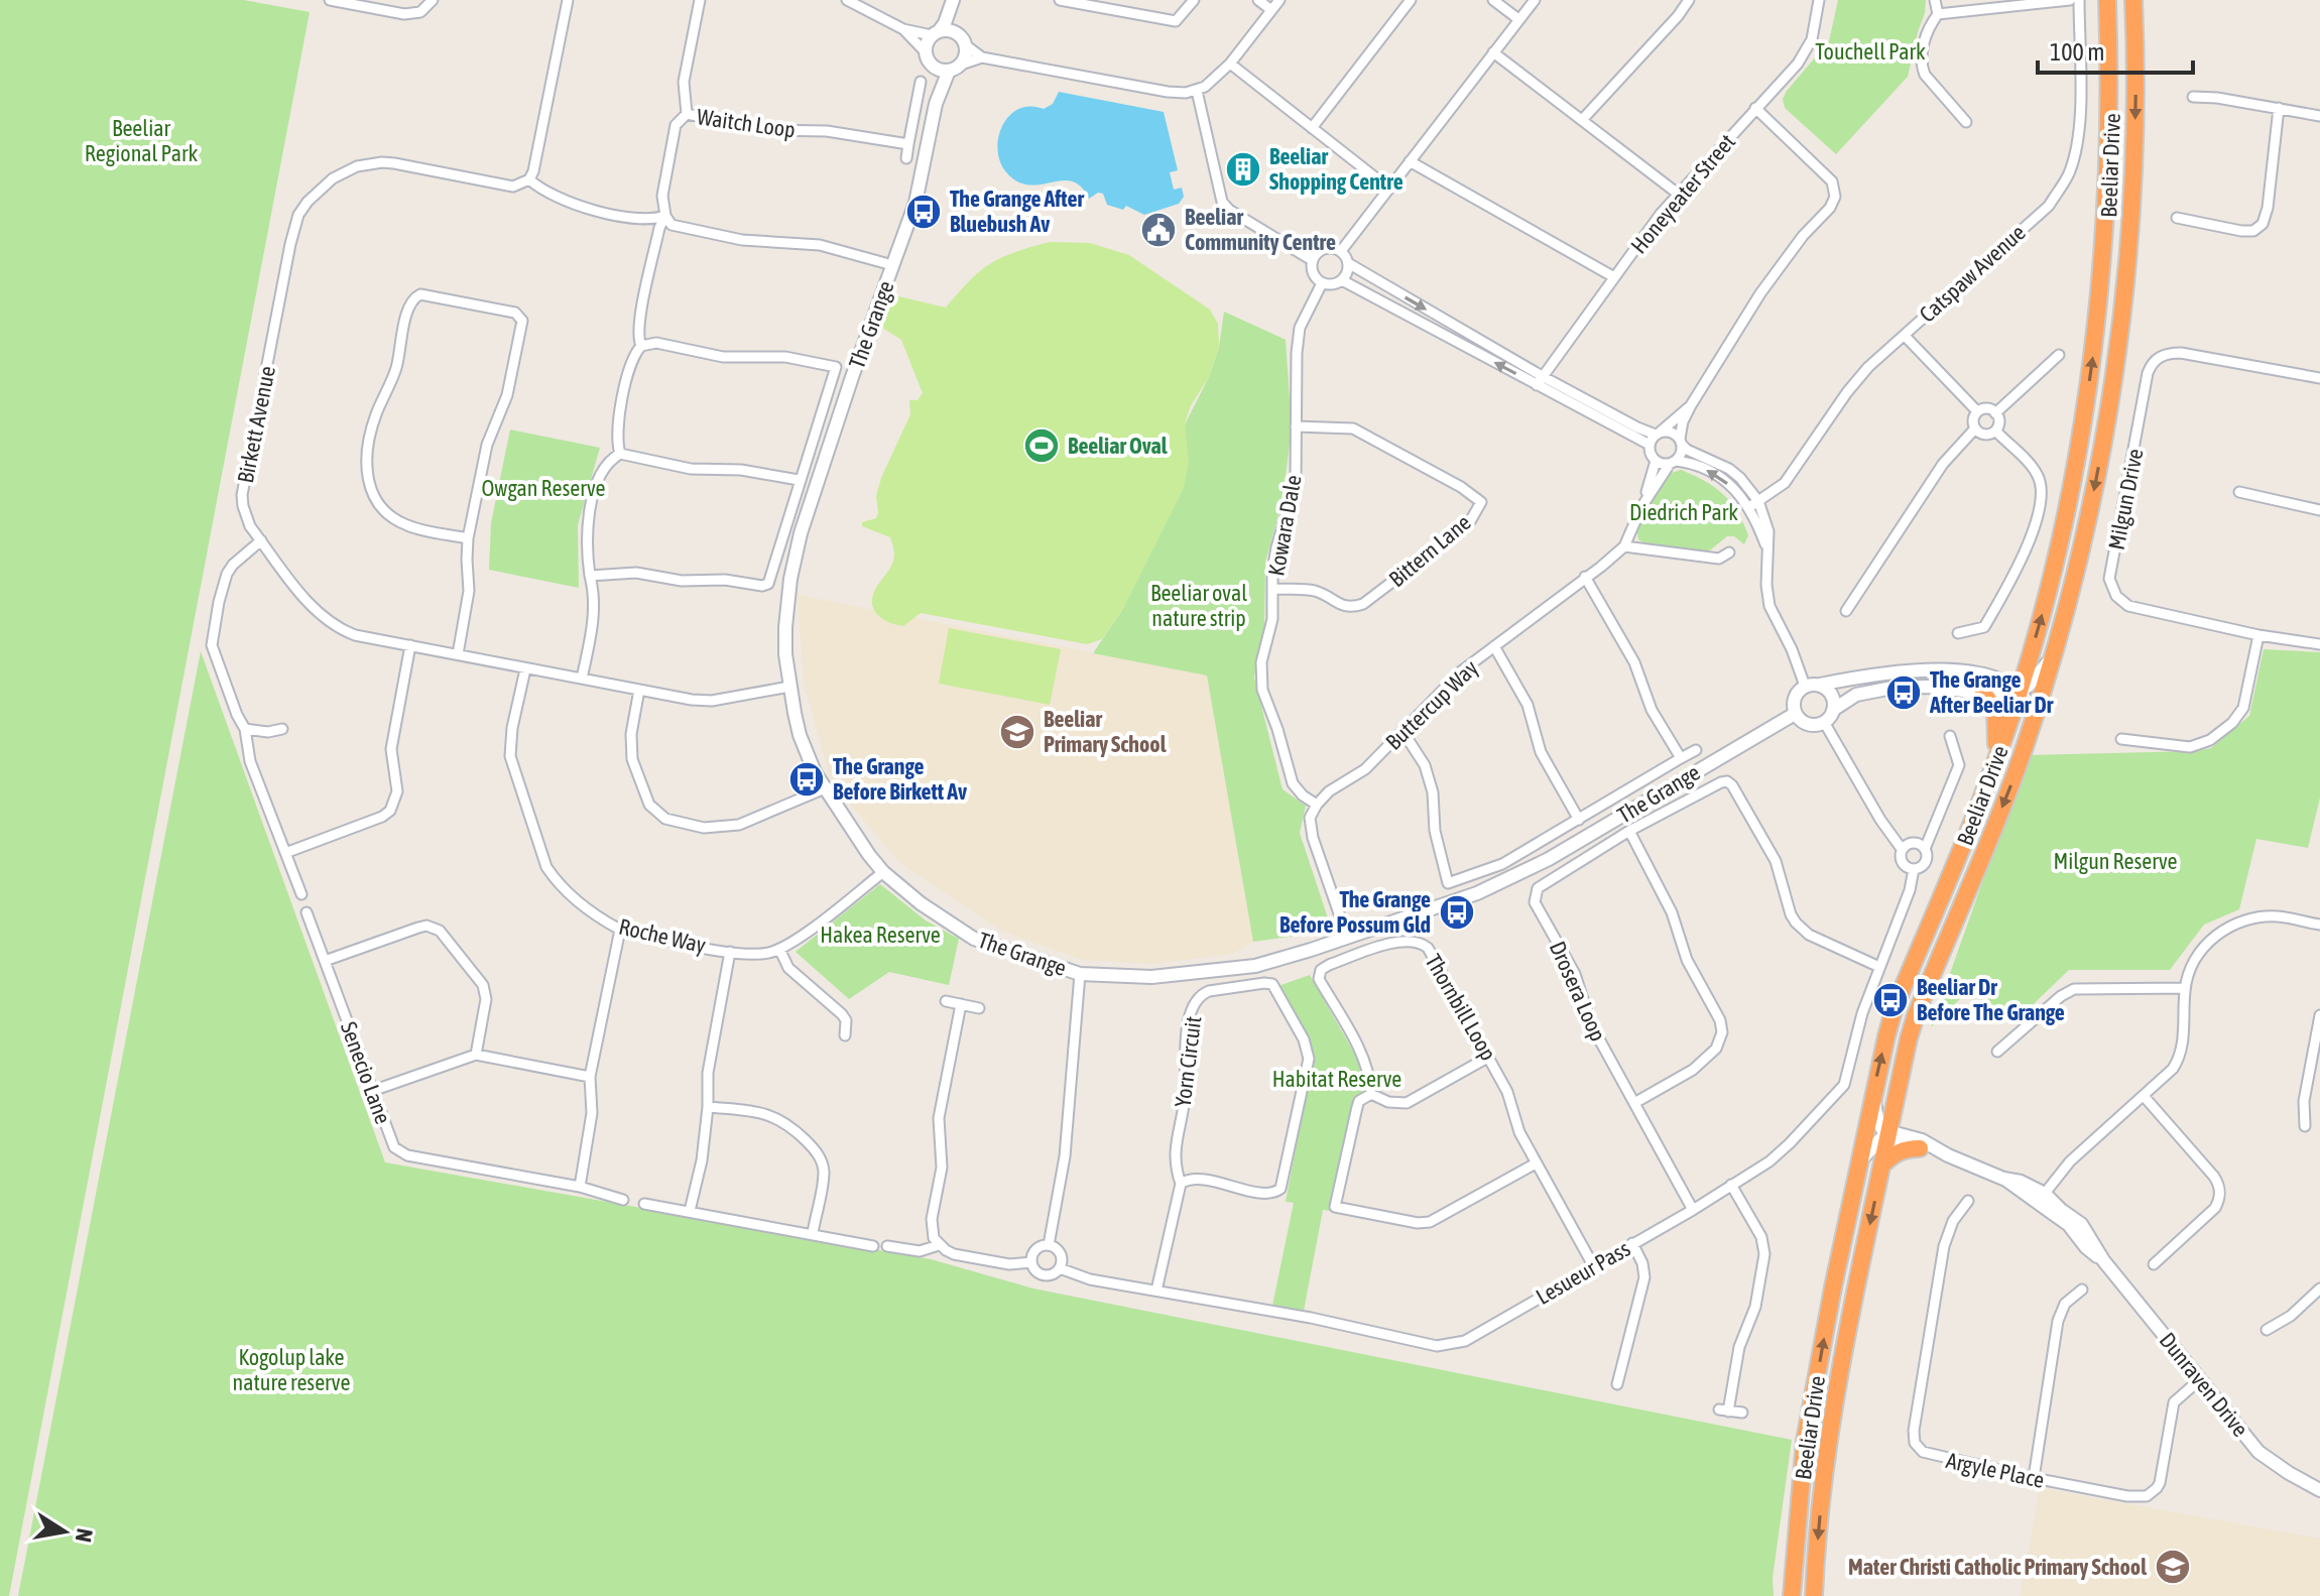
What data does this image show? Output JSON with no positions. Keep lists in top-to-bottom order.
{
  "streets": {
    "highway": ["Beeliar Drive"],
    "street": [
      "Waitch Loop",
      "Honeyeater Street",
      "Catspaw Avenue",
      "The Grange",
      "Birkett Avenue",
      "Milgun Drive",
      "Kowara Dale",
      "Bittern Lane",
      "Buttercup Way",
      "Roche Way",
      "Drosera Loop",
      "Thornbill Loop",
      "Yorn Circuit",
      "Senecio Lane",
      "Lesueur Pass",
      "Dunraven Drive",
      "Argyle Place"
    ]
  },
  "crossings": [
    ["Beeliar Drive", "Dunraven Drive"],
    ["The Grange", "Birkett Avenue"],
    ["The Grange", "Roche Way"],
    ["Birkett Avenue", "Roche Way"],
    ["Kowara Dale", "Bittern Lane"],
    ["Kowara Dale", "Buttercup Way"],
    ["Drosera Loop", "Lesueur Pass"],
    ["Thornbill Loop", "Lesueur Pass"],
    ["Yorn Circuit", "Lesueur Pass"],
    ["Dunraven Drive", "Argyle Place"]
  ],
  "parks": [
    "Touchell Park",
    "Beeliar Regional Park",
    "Owgan Reserve",
    "Diedrich Park",
    "Beeliar oval nature strip",
    "Milgun Reserve",
    "Hakea Reserve",
    "Habitat Reserve",
    "Kogolup lake nature reserve"
  ],
  "places": {
    "building": ["Beeliar Shopping Centre"],
    "bus stop": [
      "The Grange After Bluebush Av",
      "The Grange After Beeliar Dr",
      "The Grange Before Birkett Av",
      "The Grange Before Possum Gld",
      "Beeliar Dr Before The Grange"
    ],
    "public building": ["Beeliar Community Centre"],
    "sports": ["Beeliar Oval"],
    "school or university": ["Beeliar Primary School", "Mater Christi Catholic Primary School"]
  },
  "scale_bar": "100 m",
  "north": "right"
}
